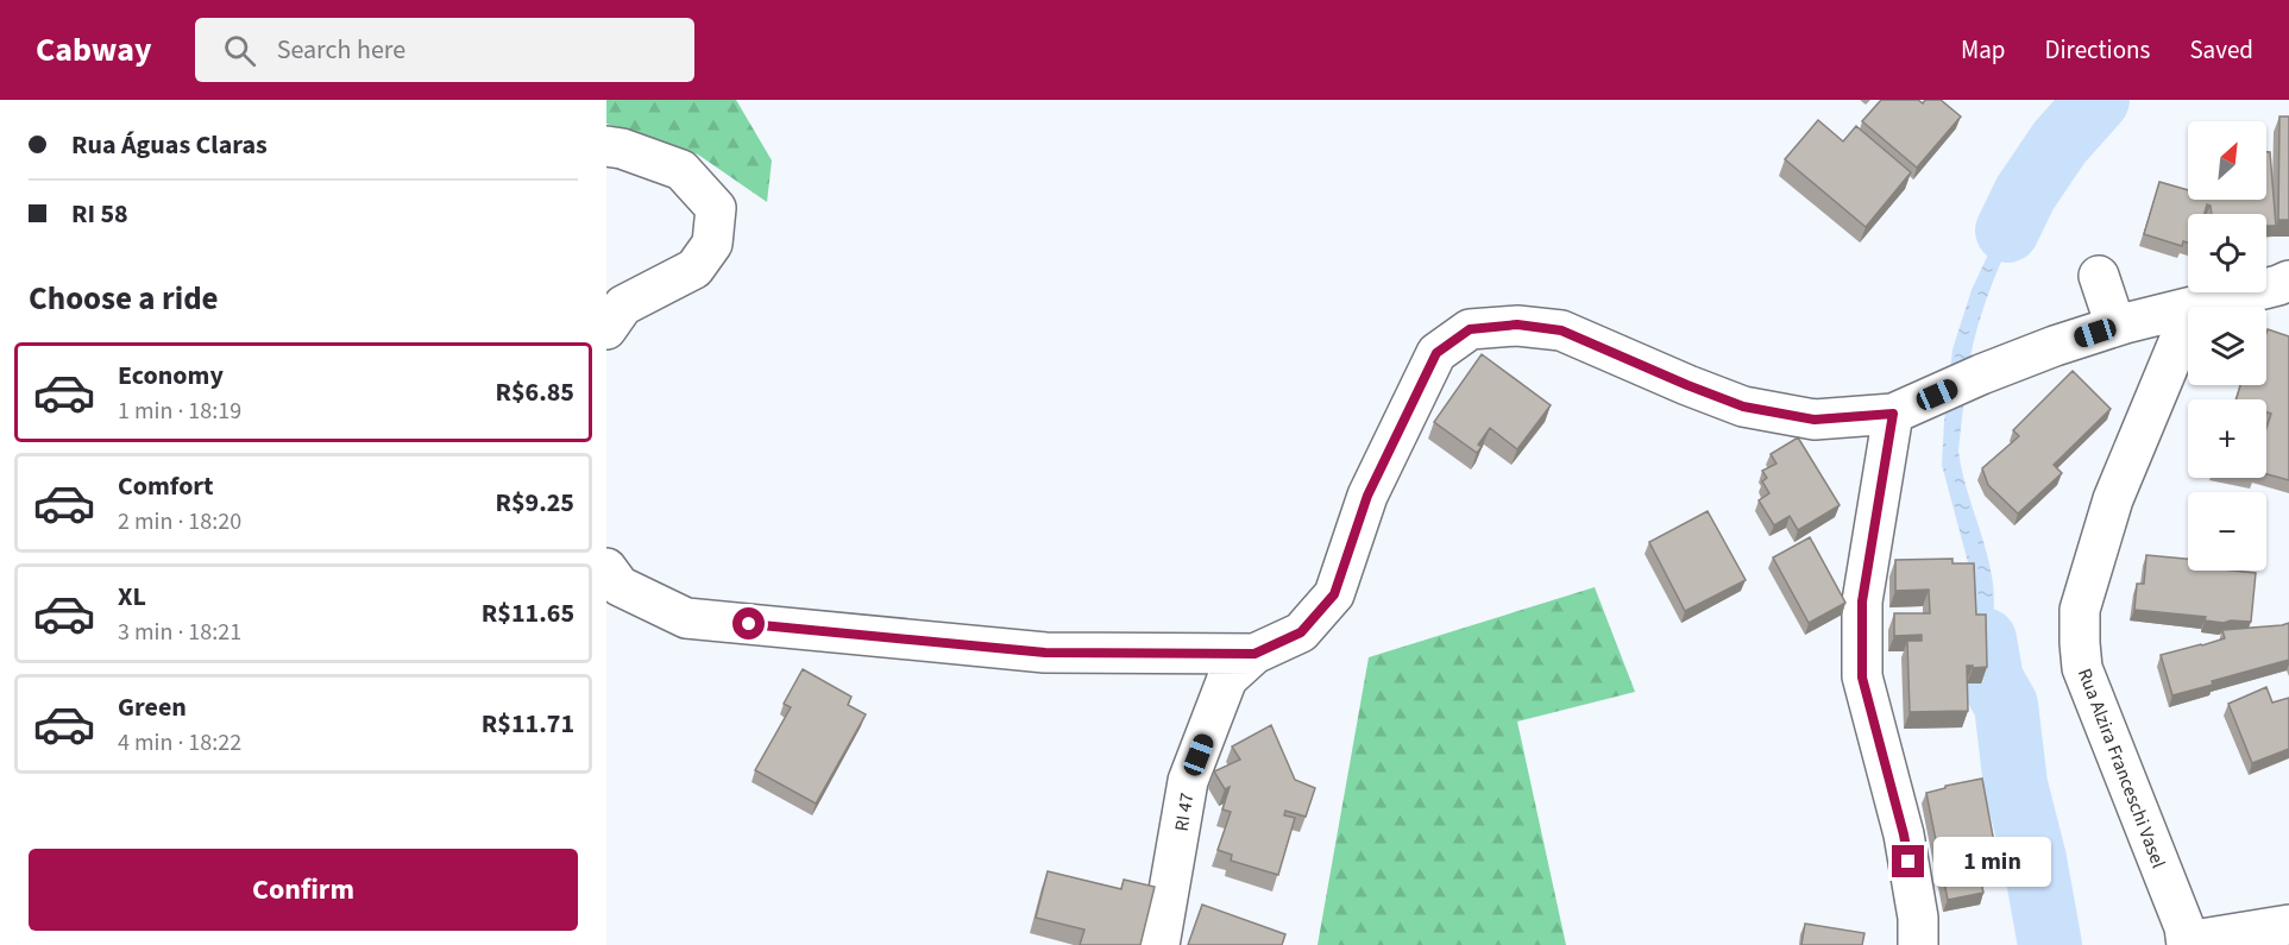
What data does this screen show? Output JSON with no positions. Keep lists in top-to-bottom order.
{
  "streets": {
    "street": ["Rua Alzira Franceschi Vasel", "RI 47"]
  },
  "north": "top right",
  "page": {
    "header": "Cabway",
    "search": "Search here",
    "nav": ["Map", "Directions", "Saved"],
    "banner": ["Rua Águas Claras", "RI 58"],
    "map_buttons": ["+", "−"],
    "heading": "Choose a ride",
    "list": [
      {
        "name": "Economy",
        "note": "1 min · 18:19",
        "value": "R$6.85"
      },
      {
        "name": "Comfort",
        "note": "2 min · 18:20",
        "value": "R$9.25"
      },
      {
        "name": "XL",
        "note": "3 min · 18:21",
        "value": "R$11.65"
      },
      {
        "name": "Green",
        "note": "4 min · 18:22",
        "value": "R$11.71"
      }
    ],
    "buttons": "Confirm",
    "bubble": "1 min"
  }
}
